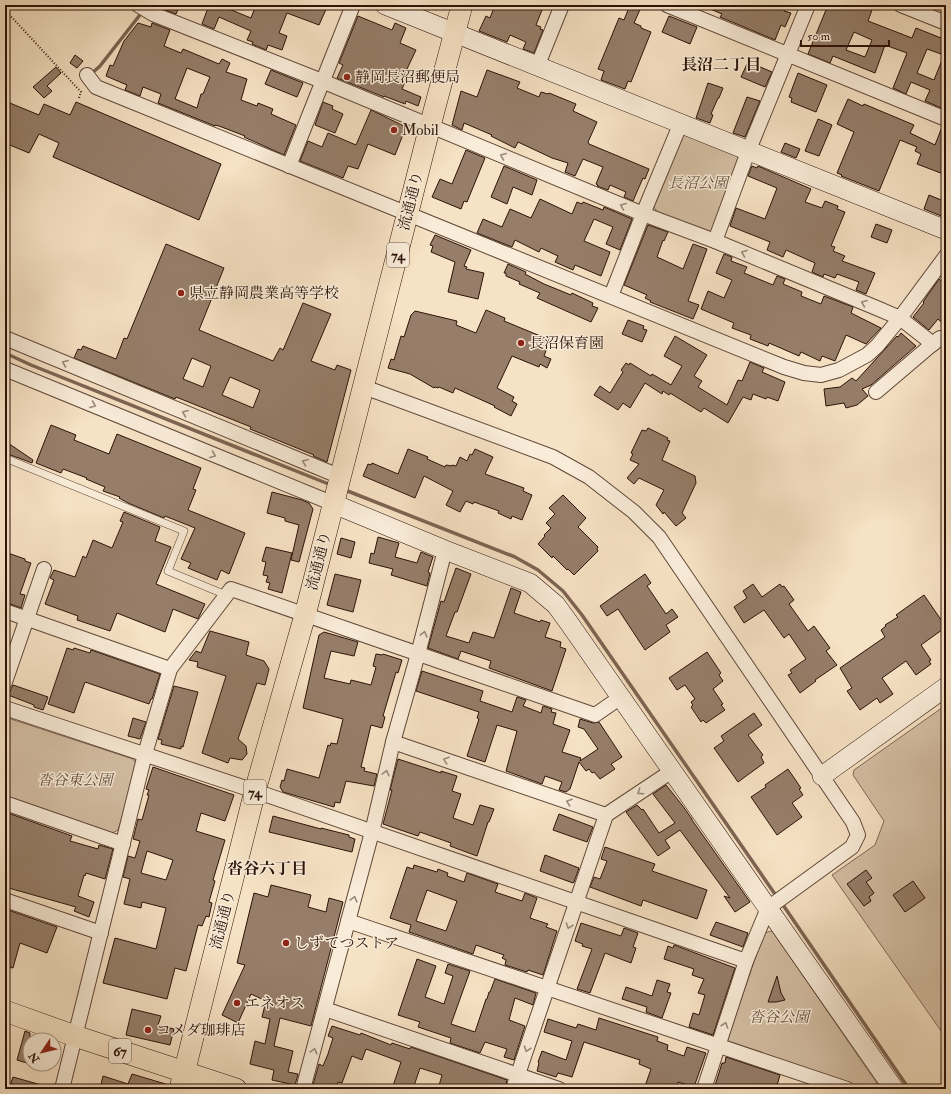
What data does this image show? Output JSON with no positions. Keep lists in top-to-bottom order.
{
  "streets": {
    "main road": ["流通通り", "74", "67"]
  },
  "crossings": [
    ["流通通り", "74"],
    ["流通通り", "67"]
  ],
  "districts": ["長沼二丁目", "沓谷六丁目"],
  "parks": ["長沼公園", "沓谷東公園", "沓谷公園"],
  "places": [
    "静岡長沼郵便局",
    "Mobil",
    "県立静岡農業高等学校",
    "長沼保育園",
    "しずてつストア",
    "エネオス",
    "コメダ珈琲店"
  ],
  "scale_bar": "50 m",
  "north": "bottom left"
}
